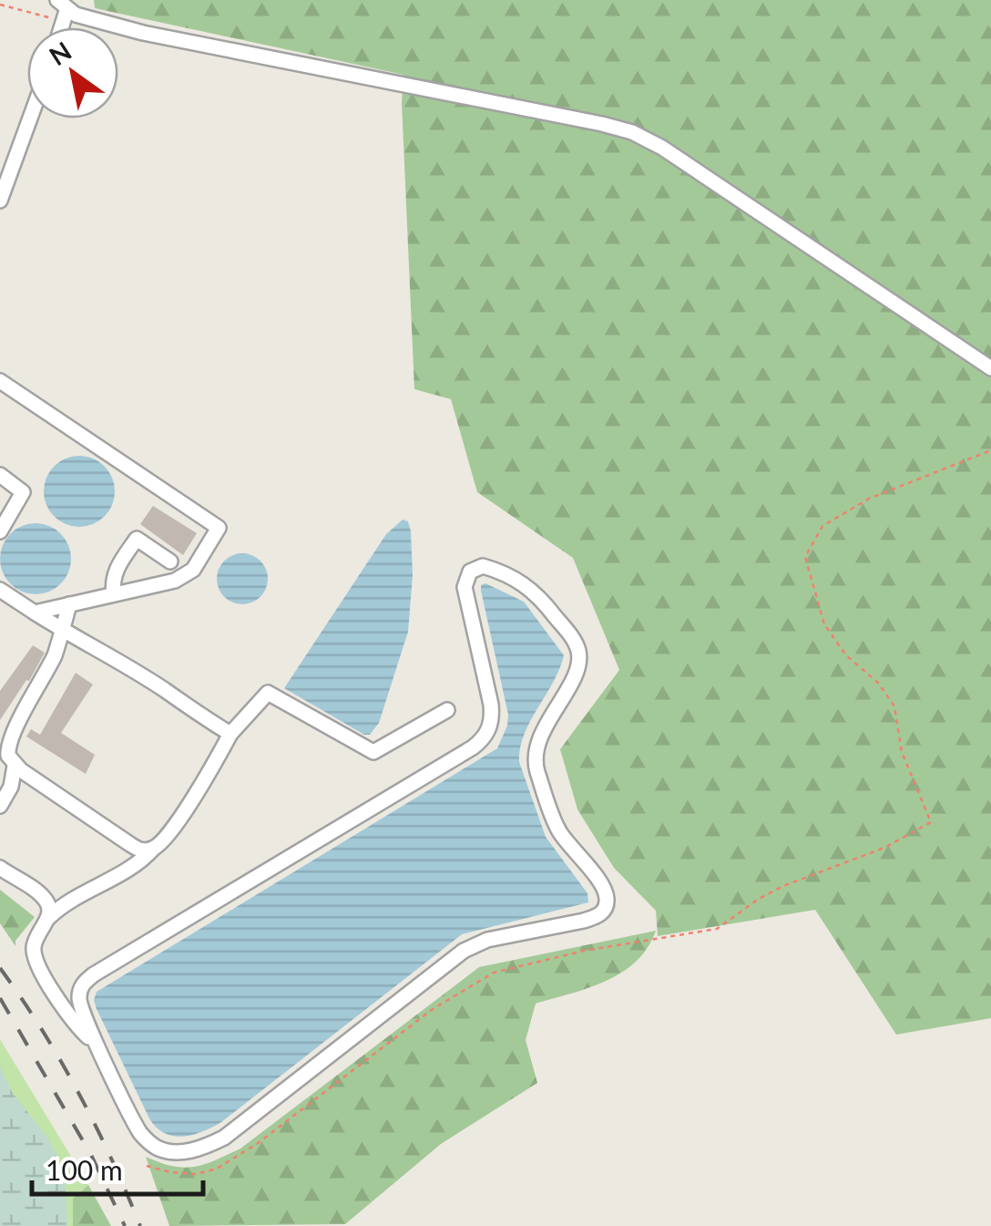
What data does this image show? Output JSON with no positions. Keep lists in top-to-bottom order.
{
  "scale_bar": "100 m",
  "north": "top left"
}
